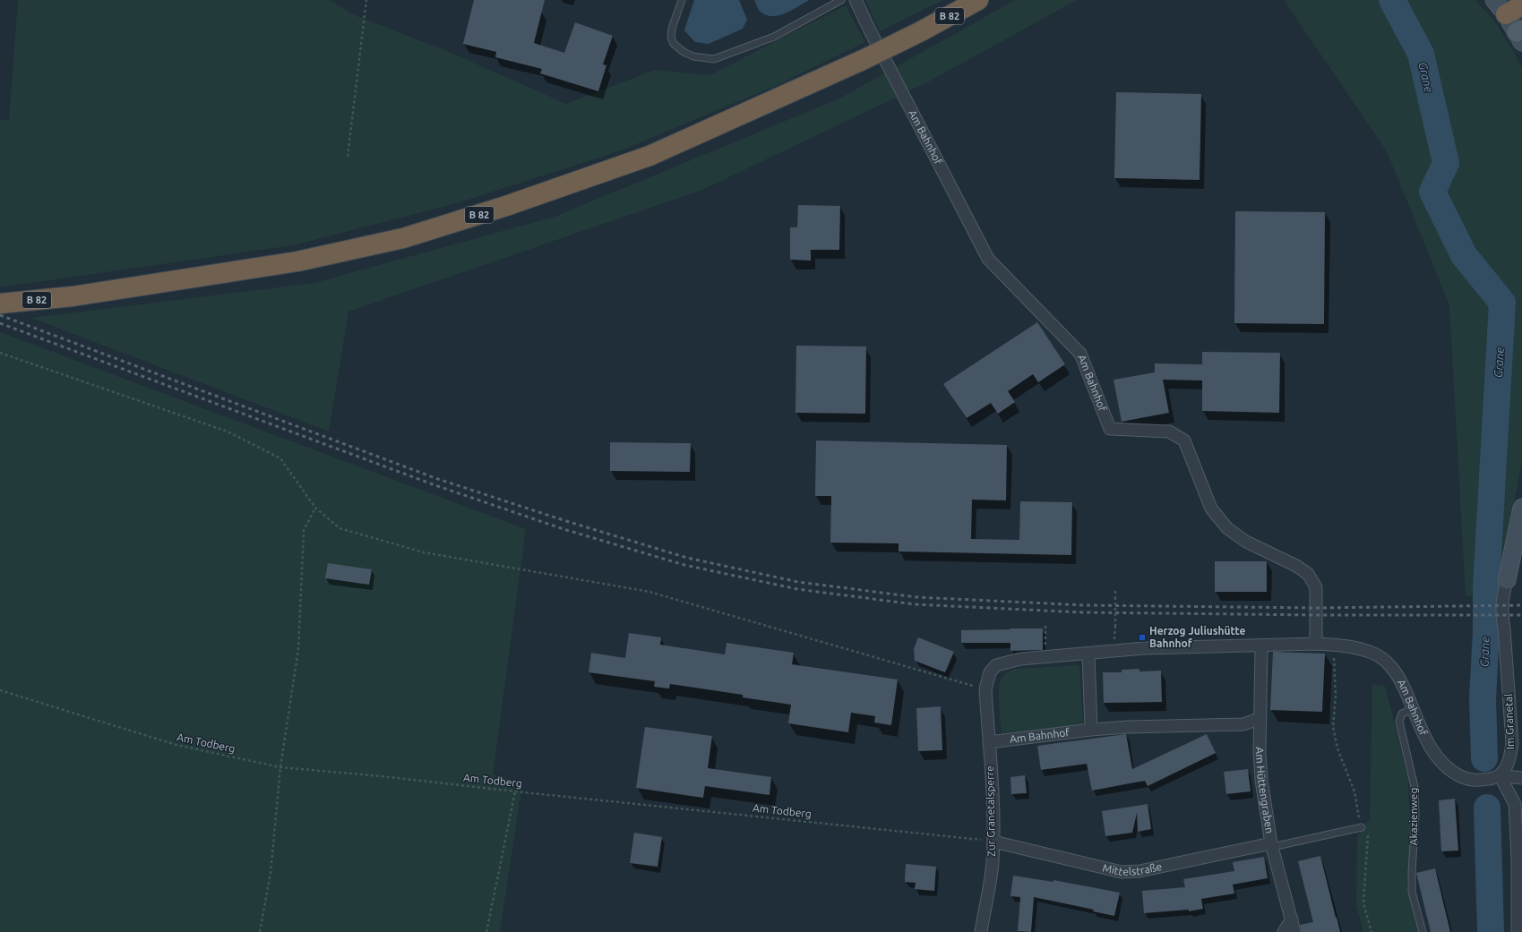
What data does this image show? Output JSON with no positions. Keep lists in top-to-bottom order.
{
  "streets": {
    "highway": ["B 82"],
    "street": [
      "Am Bahnhof",
      "Im Granetal",
      "Am Hüttengraben",
      "Zur Granetalsperre",
      "Mittelstraße"
    ],
    "lane": ["Akazienweg"],
    "path": ["Am Todberg"]
  },
  "crossings": [
    ["Am Bahnhof", "Im Granetal"],
    ["Am Bahnhof", "Am Hüttengraben"],
    ["Am Bahnhof", "Zur Granetalsperre"],
    ["Am Bahnhof", "Akazienweg"],
    ["Am Todberg", "Zur Granetalsperre"],
    ["Am Todberg", "Mittelstraße"],
    ["Am Hüttengraben", "Mittelstraße"],
    ["Zur Granetalsperre", "Mittelstraße"]
  ],
  "water": ["Grane"],
  "places": {
    "transit": ["Herzog Juliushütte Bahnhof"]
  }
}
